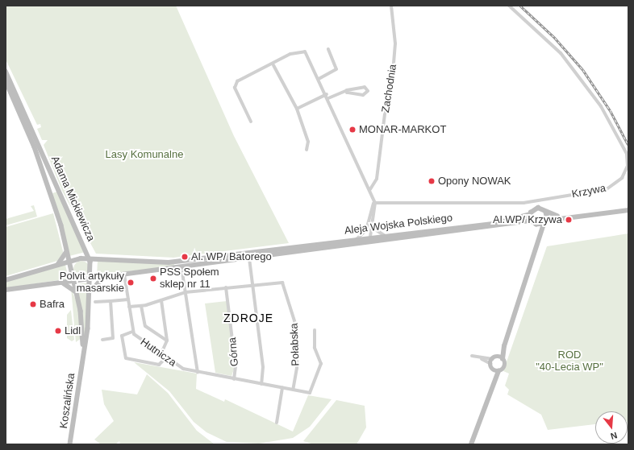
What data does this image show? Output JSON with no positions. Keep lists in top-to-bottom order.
{
  "streets": {
    "main road": ["Adama Mickiewicza", "Aleja Wojska Polskiego", "Koszalińska"],
    "street": [
      "Zachodnia",
      "Krzywa",
      "Połabska",
      "Górna",
      "Hutnicza"
    ]
  },
  "crossings": [
    ["Adama Mickiewicza", "Aleja Wojska Polskiego"],
    ["Adama Mickiewicza", "Koszalińska"],
    ["Aleja Wojska Polskiego", "Hutnicza"],
    ["Aleja Wojska Polskiego", "Koszalińska"],
    ["Połabska", "Hutnicza"],
    ["Górna", "Hutnicza"]
  ],
  "districts": ["ZDROJE"],
  "parks": ["Lasy Komunalne", "ROD \"40-Lecia WP\""],
  "places": [
    "MONAR-MARKOT",
    "Opony NOWAK",
    "Al.WP/ Krzywa",
    "Al. WP/ Batorego",
    "PSS Społem sklep nr 11",
    "Polvit artykuły masarskie",
    "Bafra",
    "Lidl"
  ],
  "north": "bottom"
}
